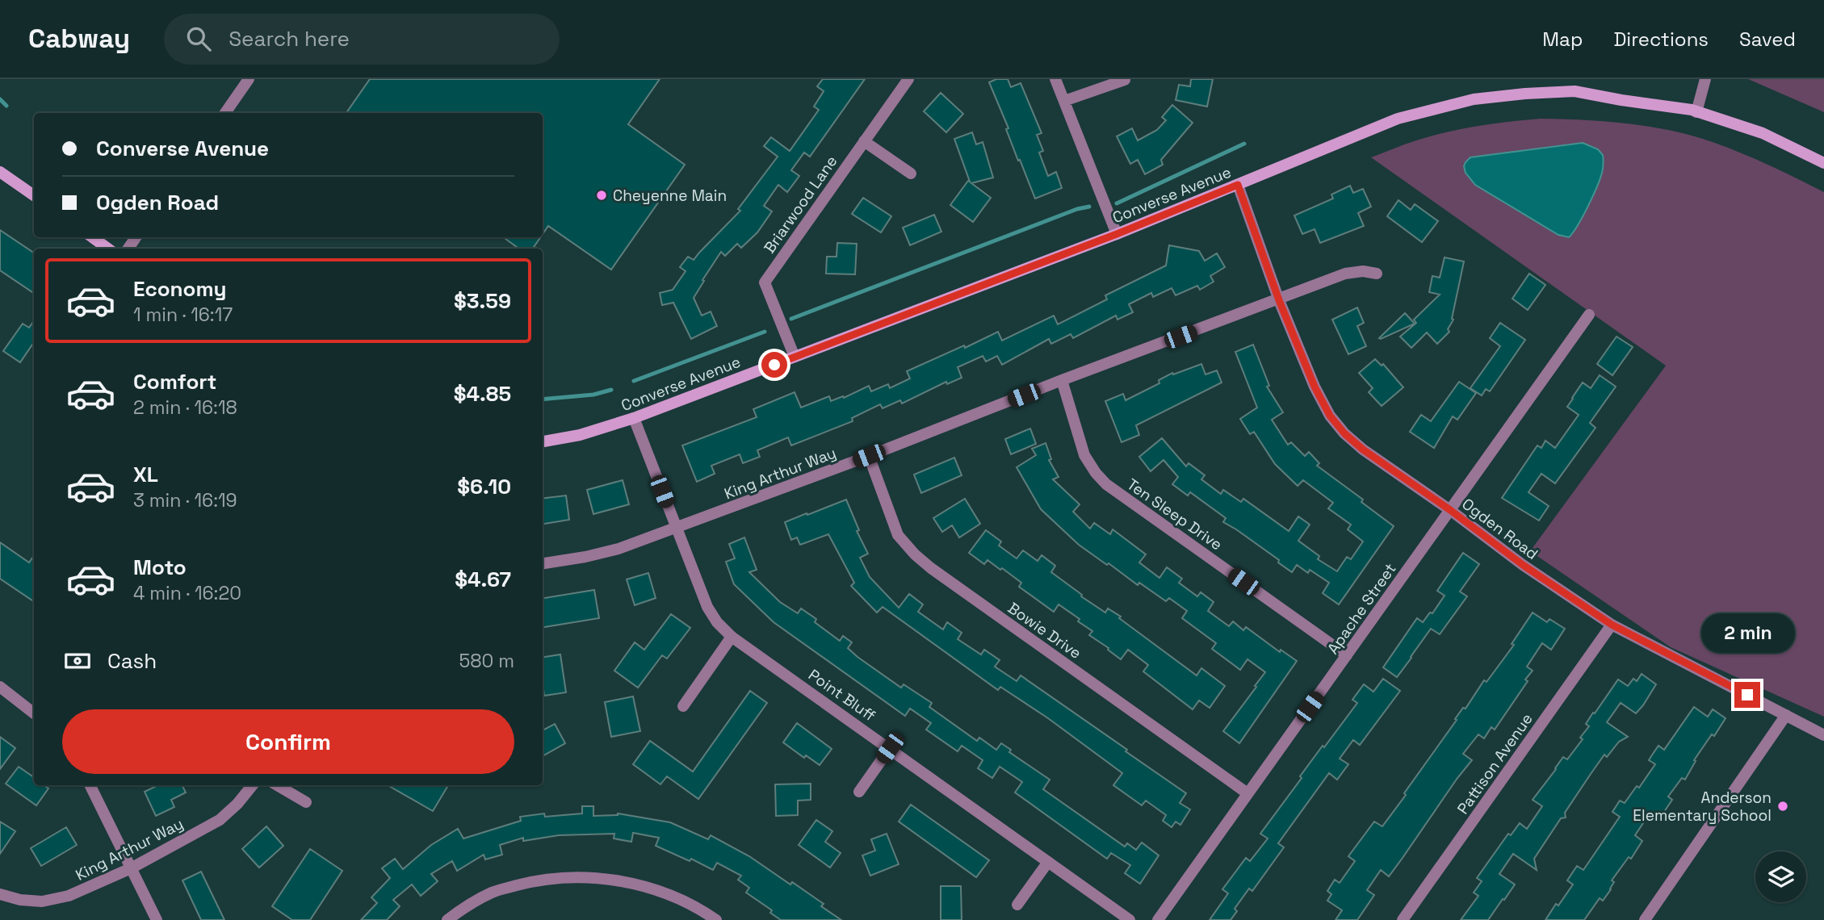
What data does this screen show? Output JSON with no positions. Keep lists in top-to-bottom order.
{
  "streets": {
    "main road": ["Converse Avenue"],
    "street": [
      "Briarwood Lane",
      "King Arthur Way",
      "Ten Sleep Drive",
      "Ogden Road",
      "Apache Street",
      "Bowie Drive",
      "Point Bluff",
      "Pattison Avenue"
    ]
  },
  "crossings": [
    ["Converse Avenue", "Briarwood Lane"],
    ["Converse Avenue", "Ogden Road"],
    ["Converse Avenue", "Point Bluff"],
    ["King Arthur Way", "Ten Sleep Drive"],
    ["King Arthur Way", "Ogden Road"],
    ["King Arthur Way", "Bowie Drive"],
    ["King Arthur Way", "Point Bluff"],
    ["Ten Sleep Drive", "Apache Street"],
    ["Ogden Road", "Apache Street"],
    ["Ogden Road", "Pattison Avenue"],
    ["Apache Street", "Bowie Drive"]
  ],
  "places": ["Cheyenne Main", "Anderson Elementary School"],
  "page": {
    "header": "Cabway",
    "search": "Search here",
    "nav": ["Map", "Directions", "Saved"],
    "banner": ["Converse Avenue", "Ogden Road"],
    "list": [
      {
        "name": "Economy",
        "note": "1 min · 16:17",
        "value": "$3.59"
      },
      {
        "name": "Comfort",
        "note": "2 min · 16:18",
        "value": "$4.85"
      },
      {
        "name": "XL",
        "note": "3 min · 16:19",
        "value": "$6.10"
      },
      {
        "name": "Moto",
        "note": "4 min · 16:20",
        "value": "$4.67"
      }
    ],
    "bubble": "2 min",
    "pay": ["Cash", "580 m"],
    "buttons": "Confirm"
  }
}
